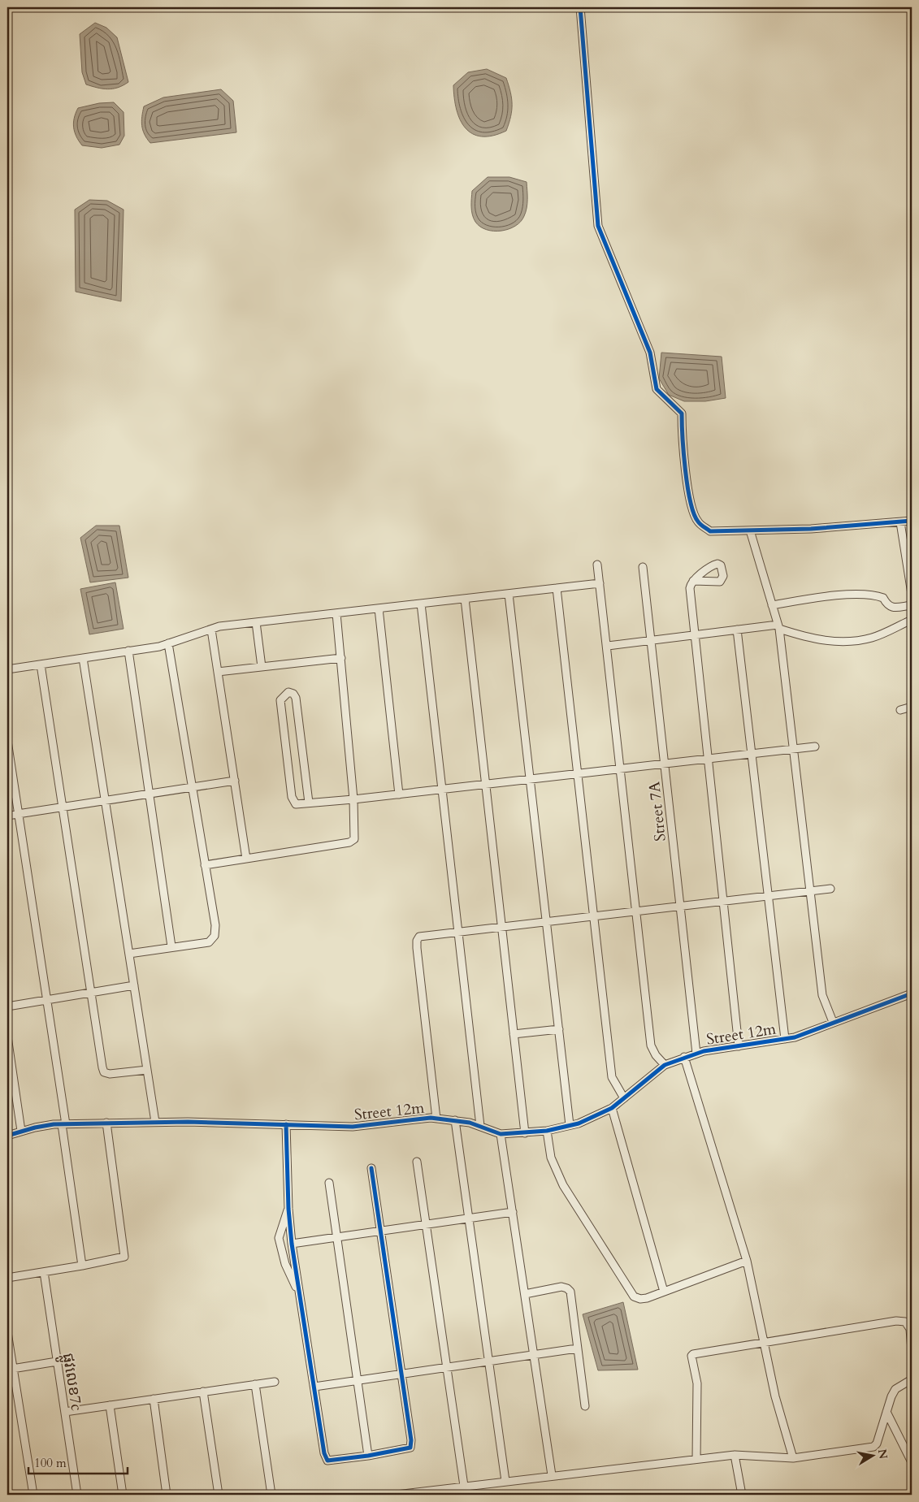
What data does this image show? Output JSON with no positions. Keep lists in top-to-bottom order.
{
  "streets": {
    "street": ["Street 7A", "Street 12m", "ផ្លូវលេខ7c"]
  },
  "crossings": [
    ["Street 7A", "Street 12m"]
  ],
  "scale_bar": "100 m",
  "north": "right"
}
